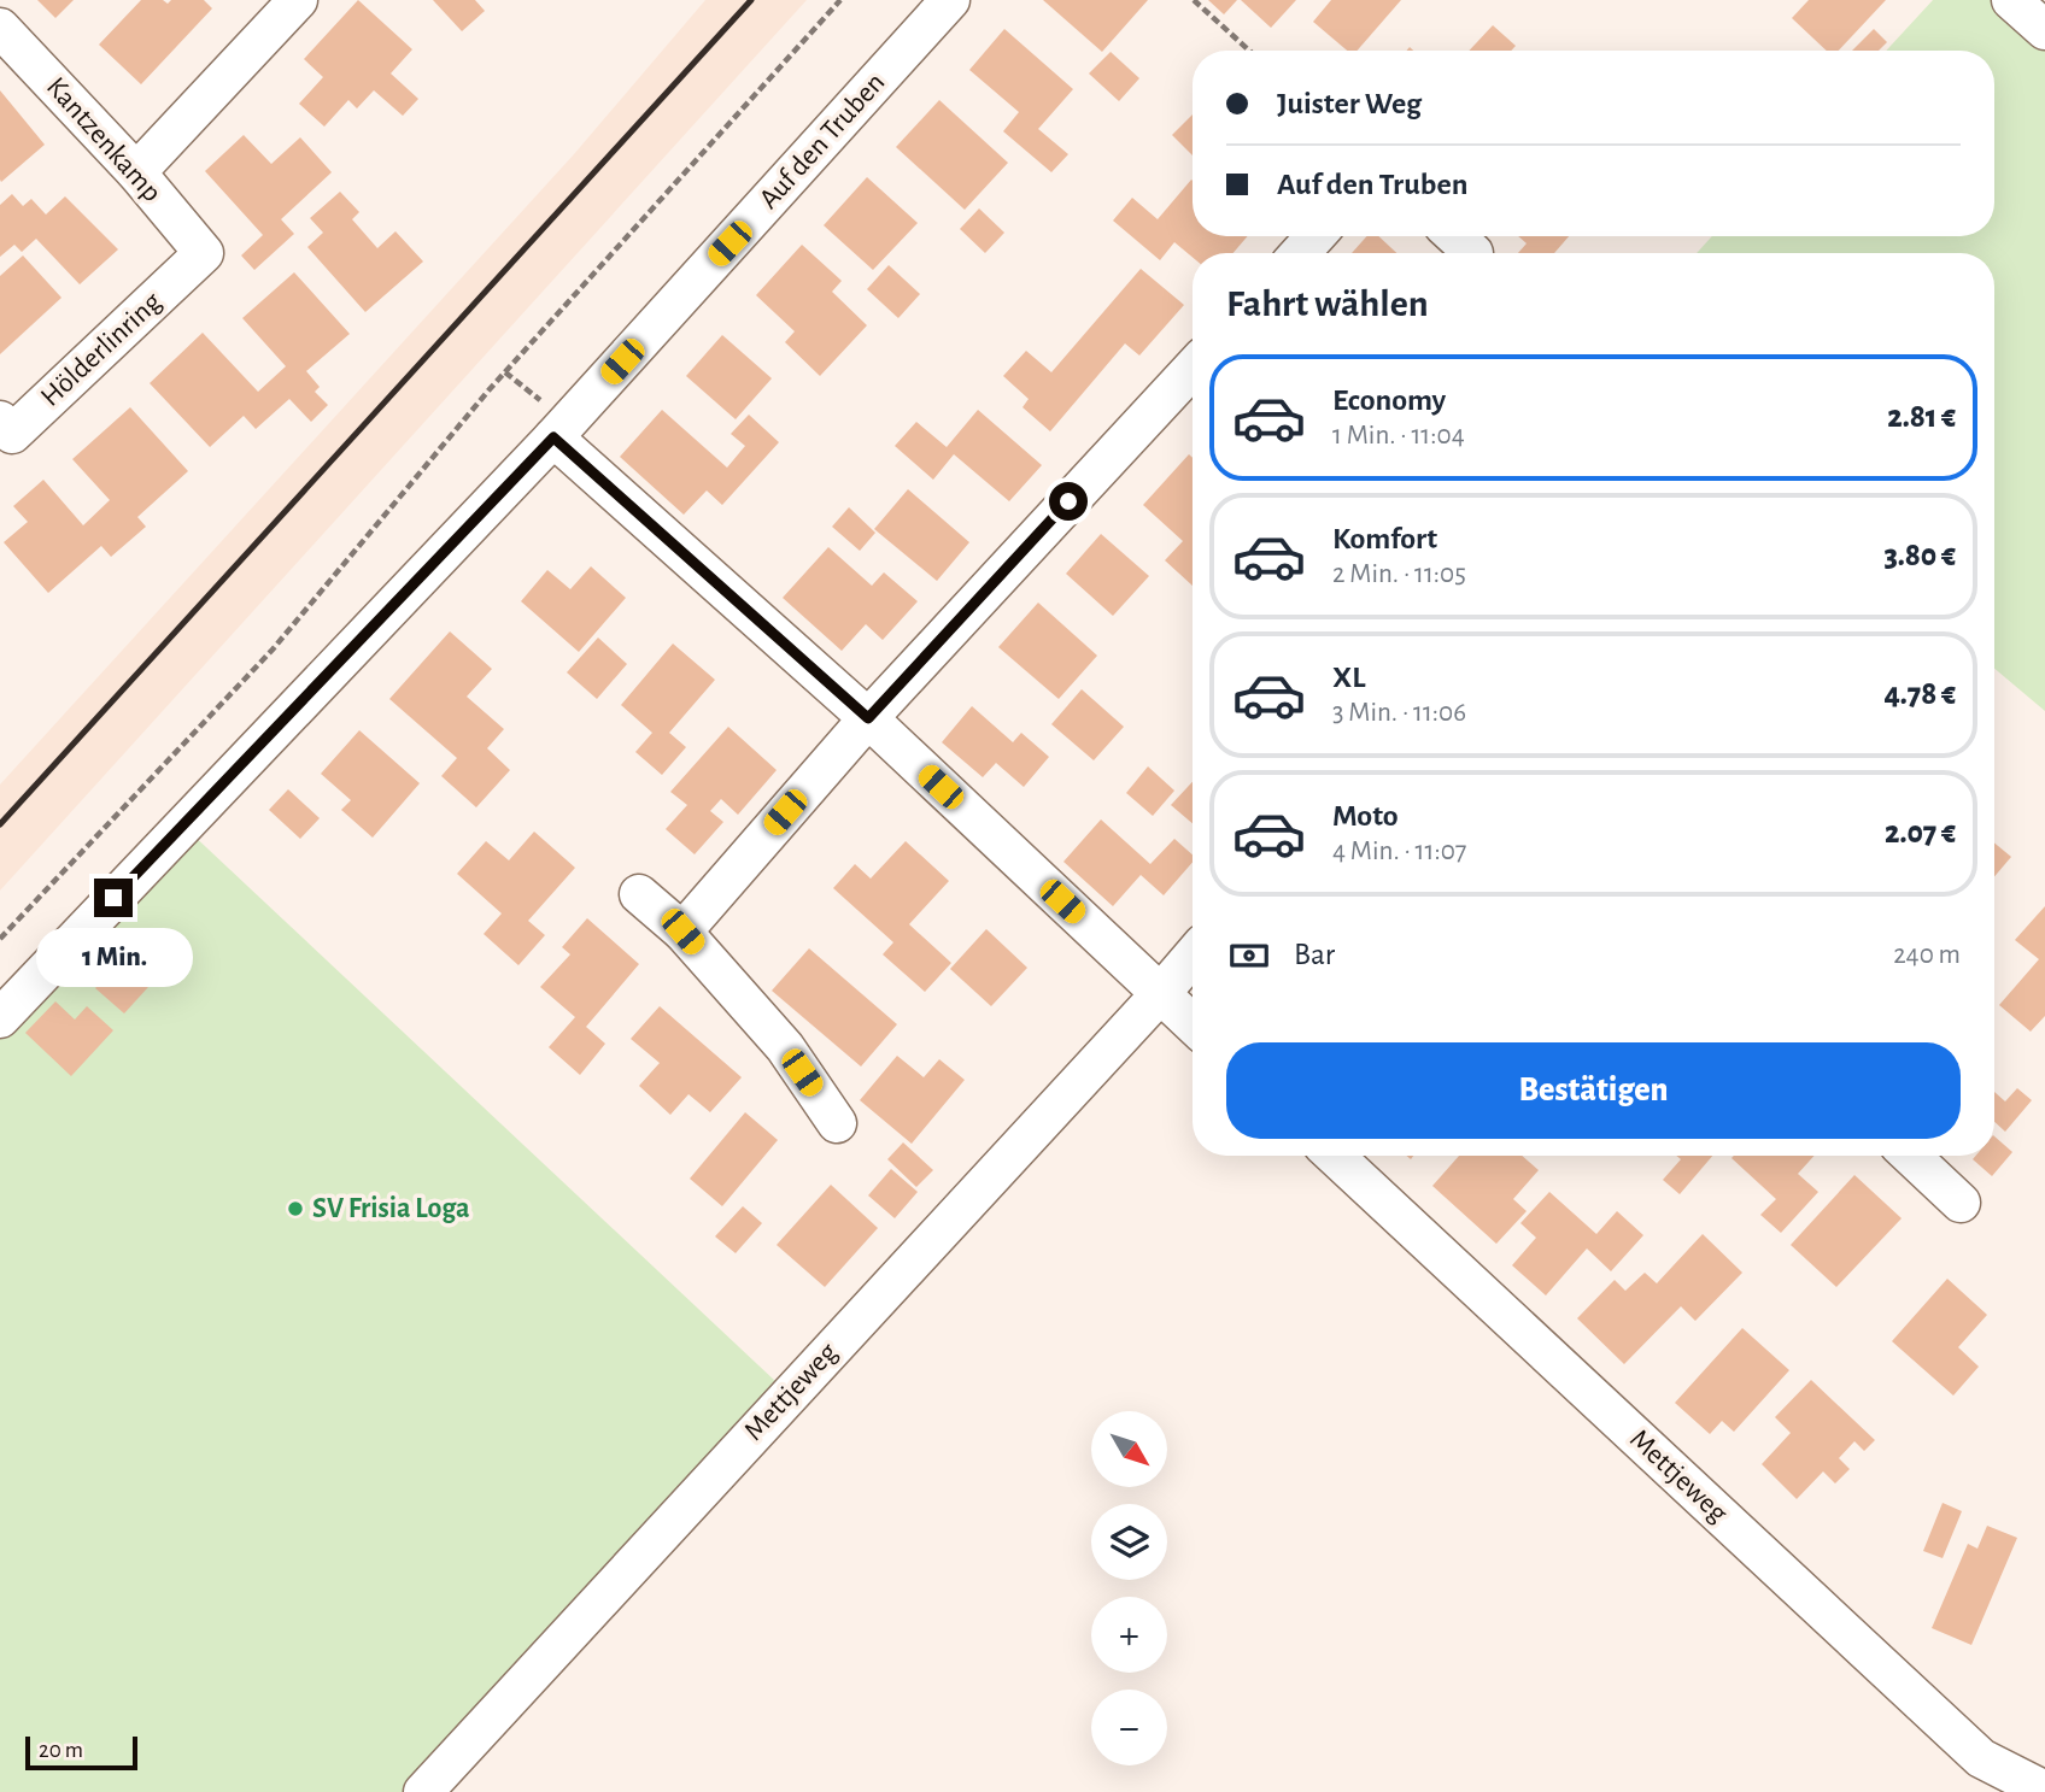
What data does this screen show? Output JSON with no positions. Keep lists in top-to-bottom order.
{
  "streets": {
    "street": [
      "Kantzenkamp",
      "Auf den Truben",
      "Hölderlinring",
      "Mettjeweg"
    ]
  },
  "crossings": [
    ["Kantzenkamp", "Hölderlinring"]
  ],
  "places": ["SV Frisia Loga"],
  "scale_bar": "20 m",
  "north": "bottom right",
  "page": {
    "banner": ["Juister Weg", "Auf den Truben"],
    "heading": "Fahrt wählen",
    "list": [
      {
        "name": "Economy",
        "note": "1 Min. · 11:04",
        "value": "2.81 €"
      },
      {
        "name": "Komfort",
        "note": "2 Min. · 11:05",
        "value": "3.80 €"
      },
      {
        "name": "XL",
        "note": "3 Min. · 11:06",
        "value": "4.78 €"
      },
      {
        "name": "Moto",
        "note": "4 Min. · 11:07",
        "value": "2.07 €"
      }
    ],
    "pay": ["Bar", "240 m"],
    "bubble": "1 Min.",
    "buttons": "Bestätigen",
    "map_buttons": ["+", "−"],
    "scale": "20 m"
  }
}
